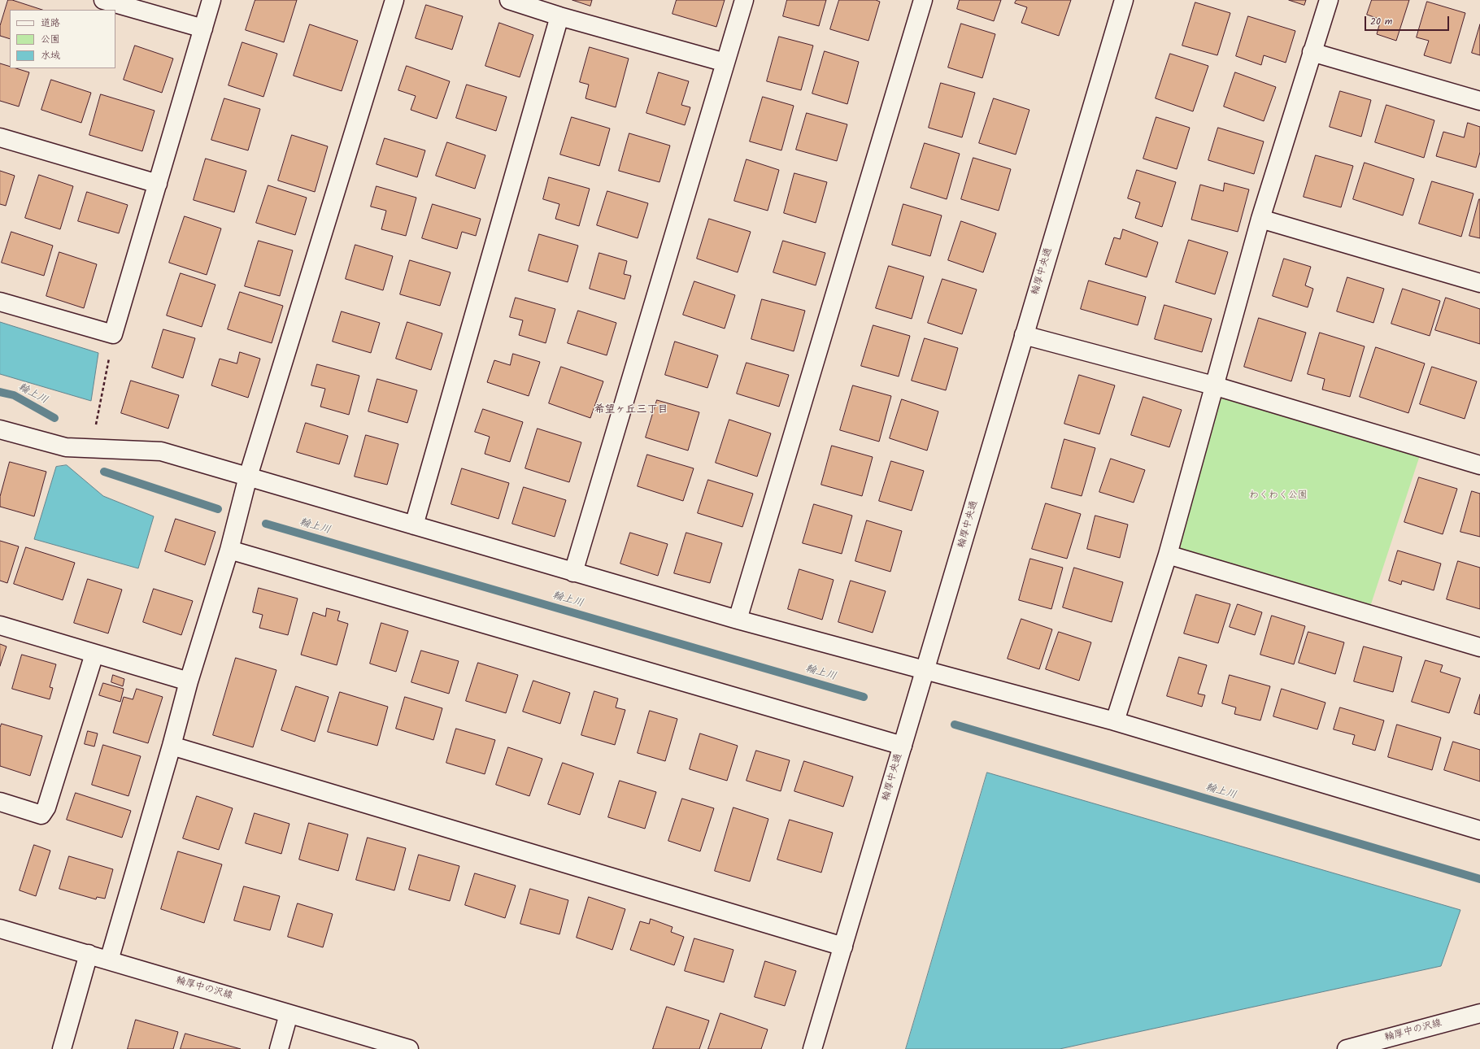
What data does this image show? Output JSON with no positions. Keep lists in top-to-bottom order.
{
  "streets": {
    "street": ["輪厚中央通", "輪厚中の沢線"]
  },
  "districts": ["希望ヶ丘三丁目"],
  "water": ["輪上川"],
  "parks": ["わくわく公園"],
  "legend": ["道路", "公園", "水域"],
  "scale_bar": "20 m"
}
